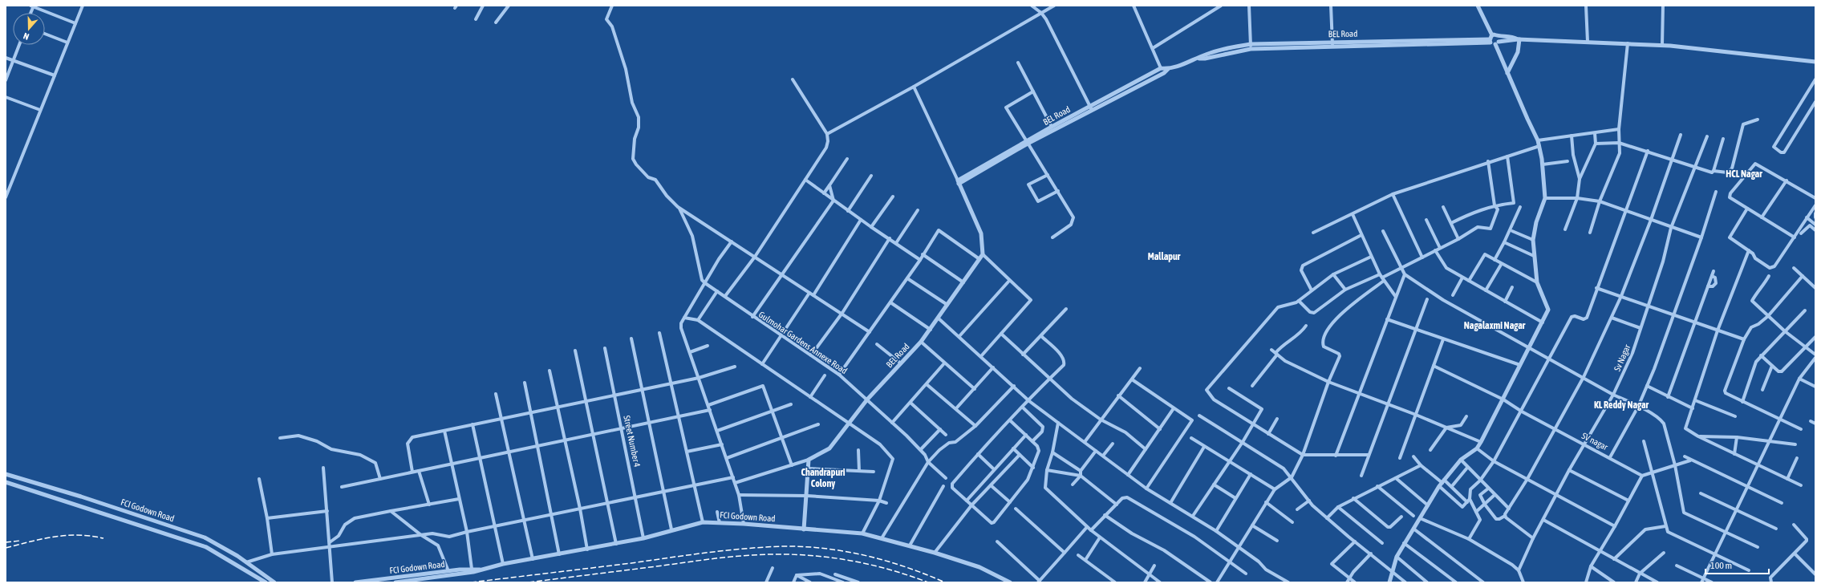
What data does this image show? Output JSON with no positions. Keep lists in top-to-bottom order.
{
  "streets": {
    "street": [
      "BEL Road",
      "Gulmohar Gardens Annexe Road",
      "Sv Nagar",
      "Street Number 4",
      "SV nagar",
      "FCI Godown Road"
    ]
  },
  "crossings": [
    ["BEL Road", "Gulmohar Gardens Annexe Road"],
    ["Sv Nagar", "SV nagar"],
    ["Street Number 4", "FCI Godown Road"]
  ],
  "districts": [
    "HCL Nagar",
    "Mallapur",
    "Nagalaxmi Nagar",
    "KL Reddy Nagar",
    "Chandrapuri Colony"
  ],
  "scale_bar": "100 m",
  "north": "bottom"
}
